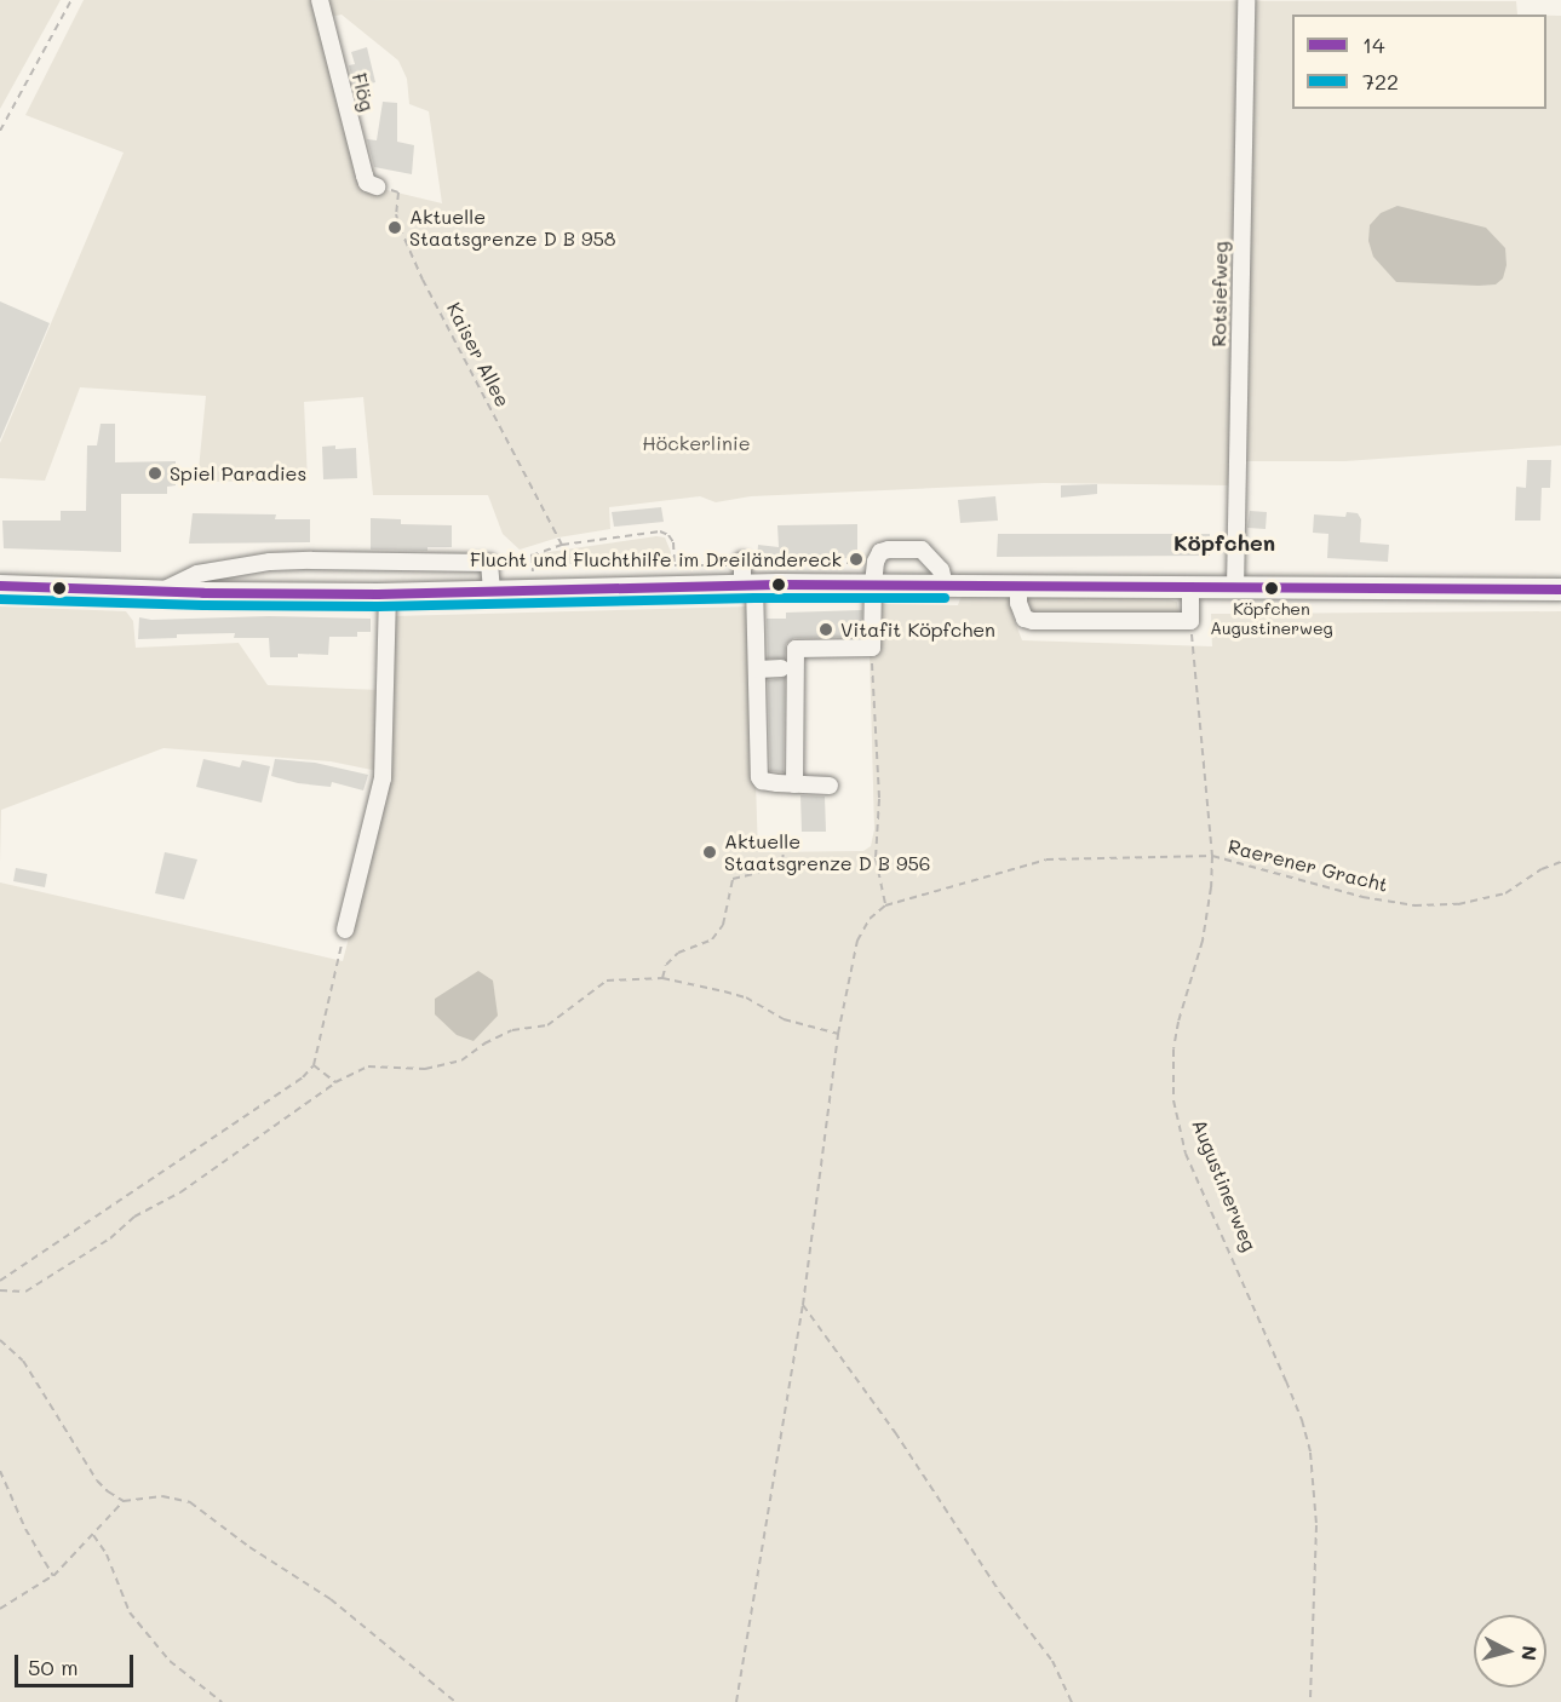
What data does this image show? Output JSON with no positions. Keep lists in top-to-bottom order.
{
  "streets": {
    "street": ["Flög", "Rotsiefweg"],
    "path": ["Kaiser Allee", "Raerener Gracht", "Augustinerweg"]
  },
  "crossings": [
    ["Flög", "Kaiser Allee"],
    ["Raerener Gracht", "Augustinerweg"]
  ],
  "districts": ["Köpfchen"],
  "parks": ["Höckerlinie"],
  "places": [
    "Aktuelle Staatsgrenze D B 958",
    "Spiel Paradies",
    "Flucht und Fluchthilfe im Dreiländereck",
    "Köpfchen Augustinerweg",
    "Vitafit Köpfchen",
    "Aktuelle Staatsgrenze D B 956"
  ],
  "lines": ["transit line 14", "transit line 722"],
  "legend": ["14", "722"],
  "scale_bar": "50 m",
  "north": "right"
}
